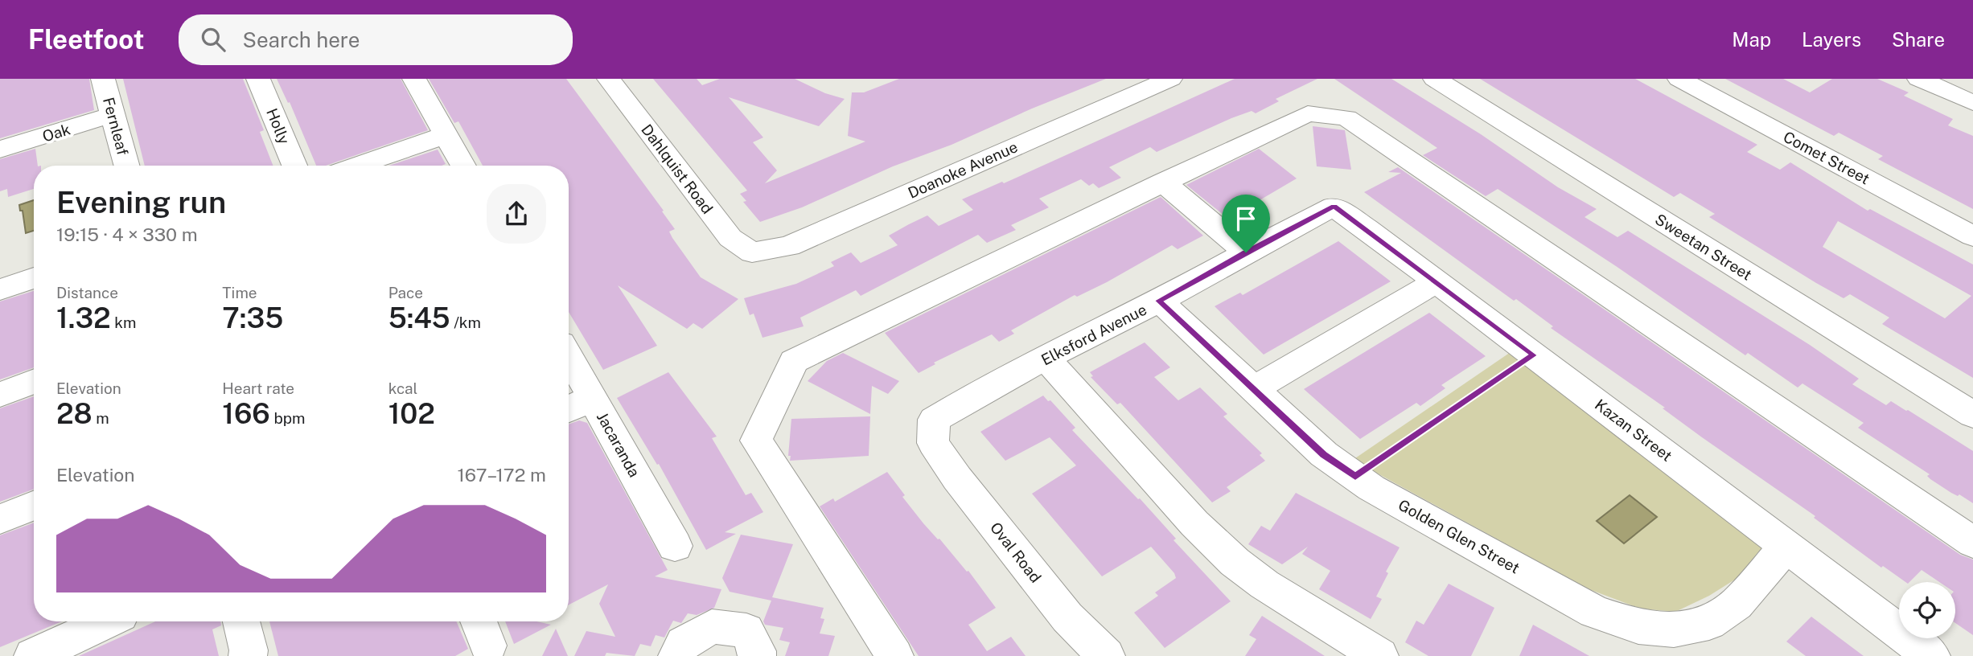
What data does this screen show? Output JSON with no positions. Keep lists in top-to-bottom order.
{
  "streets": {
    "street": [
      "Fernleaf",
      "Holly",
      "Oak",
      "Comet Street",
      "Dahlquist Road",
      "Doanoke Avenue",
      "Sweetan Street",
      "Elksford Avenue",
      "Kazan Street",
      "Jacaranda",
      "Golden Glen Street",
      "Oval Road"
    ]
  },
  "crossings": [
    ["Fernleaf", "Oak"],
    ["Dahlquist Road", "Doanoke Avenue"],
    ["Elksford Avenue", "Kazan Street"],
    ["Elksford Avenue", "Golden Glen Street"],
    ["Elksford Avenue", "Oval Road"],
    ["Kazan Street", "Golden Glen Street"]
  ],
  "page": {
    "header": "Fleetfoot",
    "search": "Search here",
    "nav": ["Map", "Layers", "Share"],
    "heading": ["Evening run", "19:15 · 4 × 330 m"],
    "stats": [
      ["Distance", "1.32 km"],
      ["Time", "7:35"],
      ["Pace", "5:45 /km"],
      ["Elevation", "28 m"],
      ["Heart rate", "166 bpm"],
      ["kcal", "102"]
    ],
    "chart": ["Elevation", "167–172 m"]
  }
}
